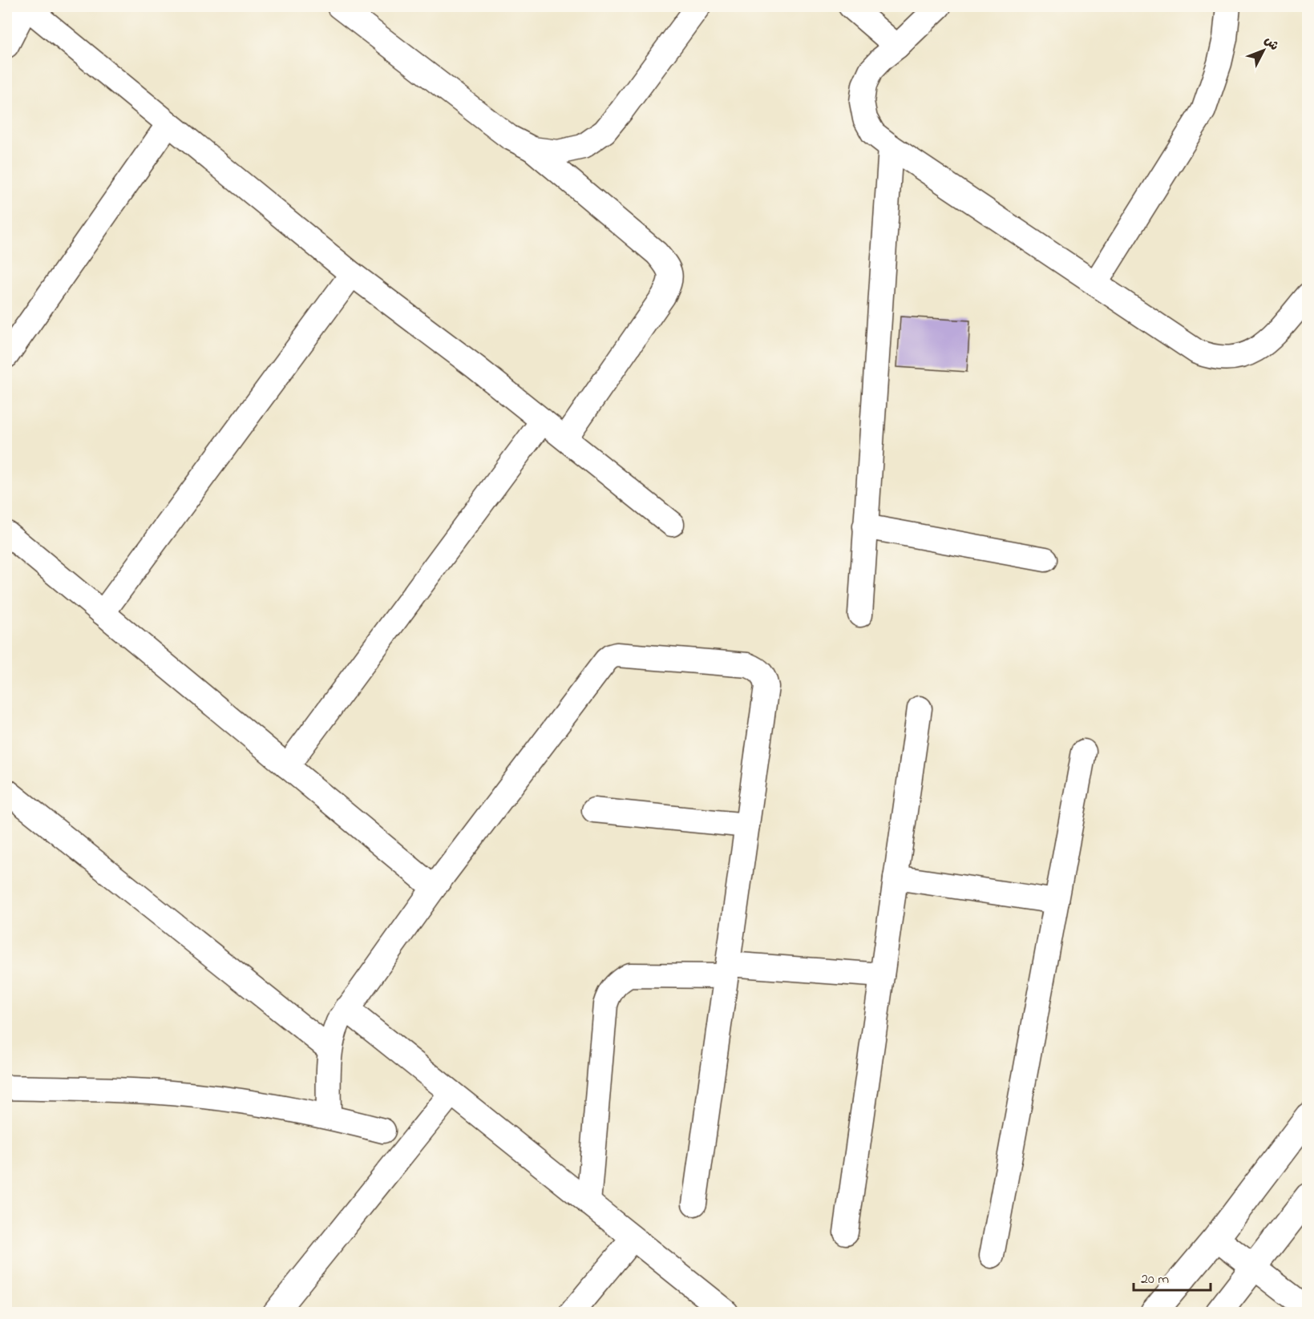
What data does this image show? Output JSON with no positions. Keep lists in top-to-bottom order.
{
  "scale_bar": "20 m",
  "north": "top right"
}
